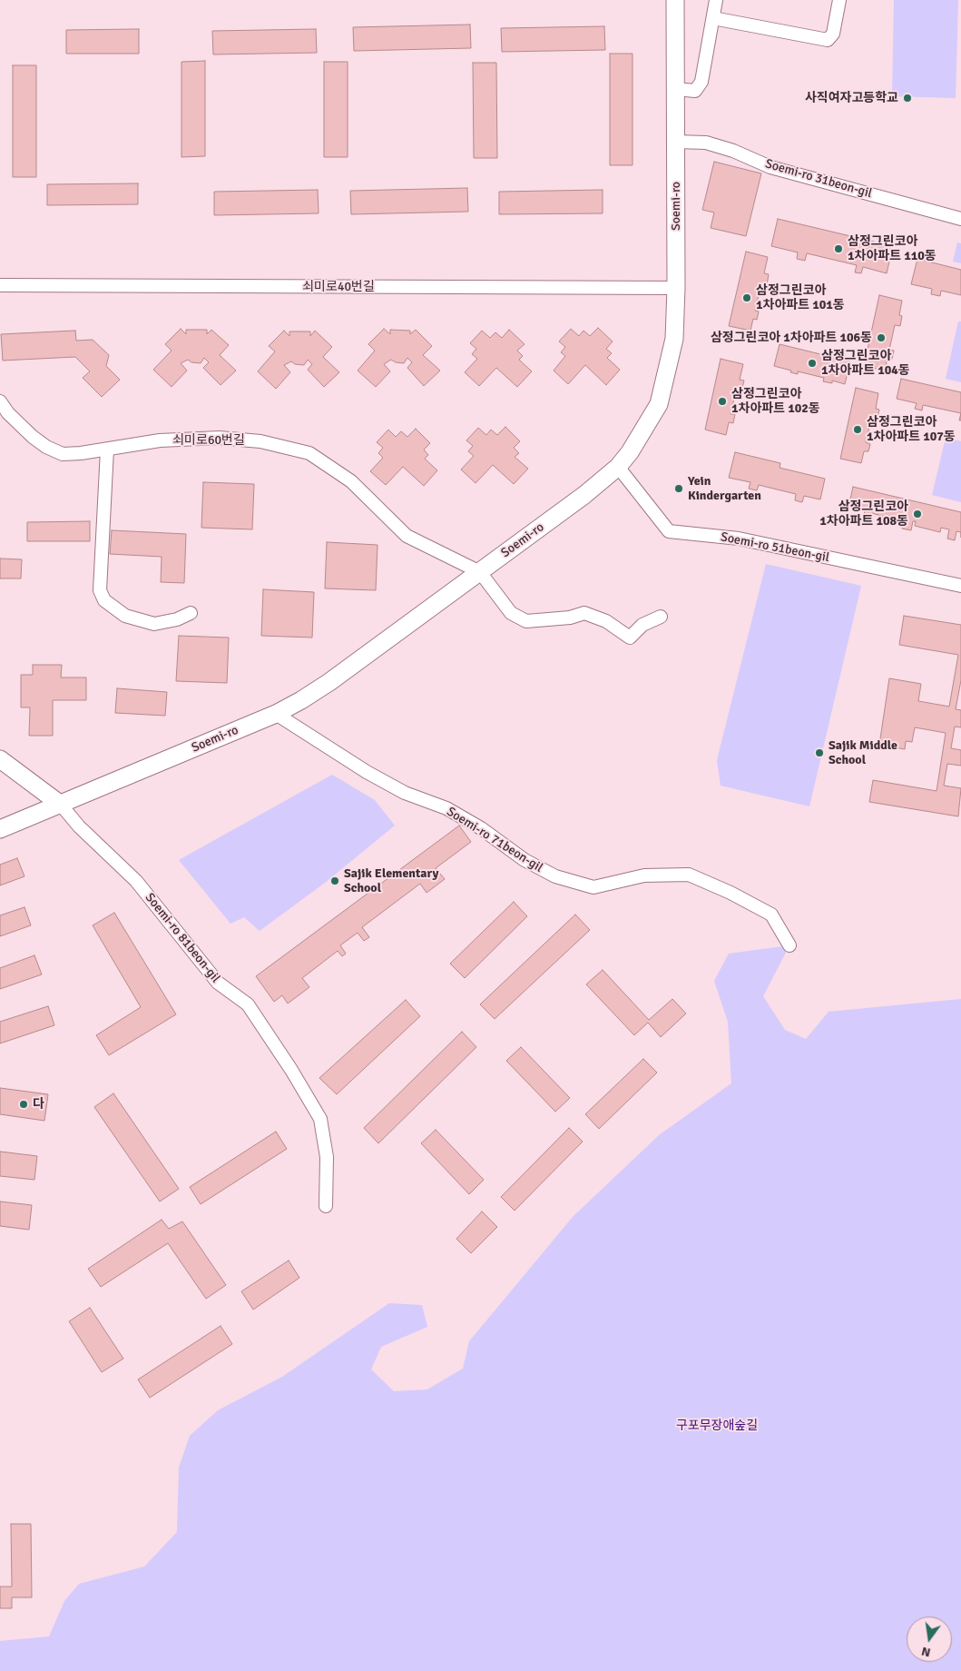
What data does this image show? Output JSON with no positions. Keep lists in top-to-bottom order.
{
  "streets": {
    "main road": ["Soemi-ro"],
    "street": [
      "Soemi-ro 31beon-gil",
      "쇠미로40번길",
      "쇠미로60번길",
      "Soemi-ro 51beon-gil",
      "Soemi-ro 71beon-gil",
      "Soemi-ro 81beon-gil"
    ]
  },
  "crossings": [
    ["Soemi-ro 31beon-gil", "Soemi-ro"],
    ["Soemi-ro", "쇠미로40번길"],
    ["Soemi-ro", "쇠미로60번길"],
    ["Soemi-ro", "Soemi-ro 51beon-gil"],
    ["Soemi-ro", "Soemi-ro 71beon-gil"],
    ["Soemi-ro", "Soemi-ro 81beon-gil"]
  ],
  "parks": ["구포무장애숲길"],
  "places": [
    "사직여자고등학교",
    "삼정그린코아 1차아파트 110동",
    "삼정그린코아 1차아파트 101동",
    "삼정그린코아 1차아파트 106동",
    "삼정그린코아 1차아파트 104동",
    "삼정그린코아 1차아파트 102동",
    "삼정그린코아 1차아파트 107동",
    "Yein Kindergarten",
    "삼정그린코아 1차아파트 108동",
    "Sajik Middle School",
    "Sajik Elementary School",
    "다"
  ],
  "north": "bottom"
}
